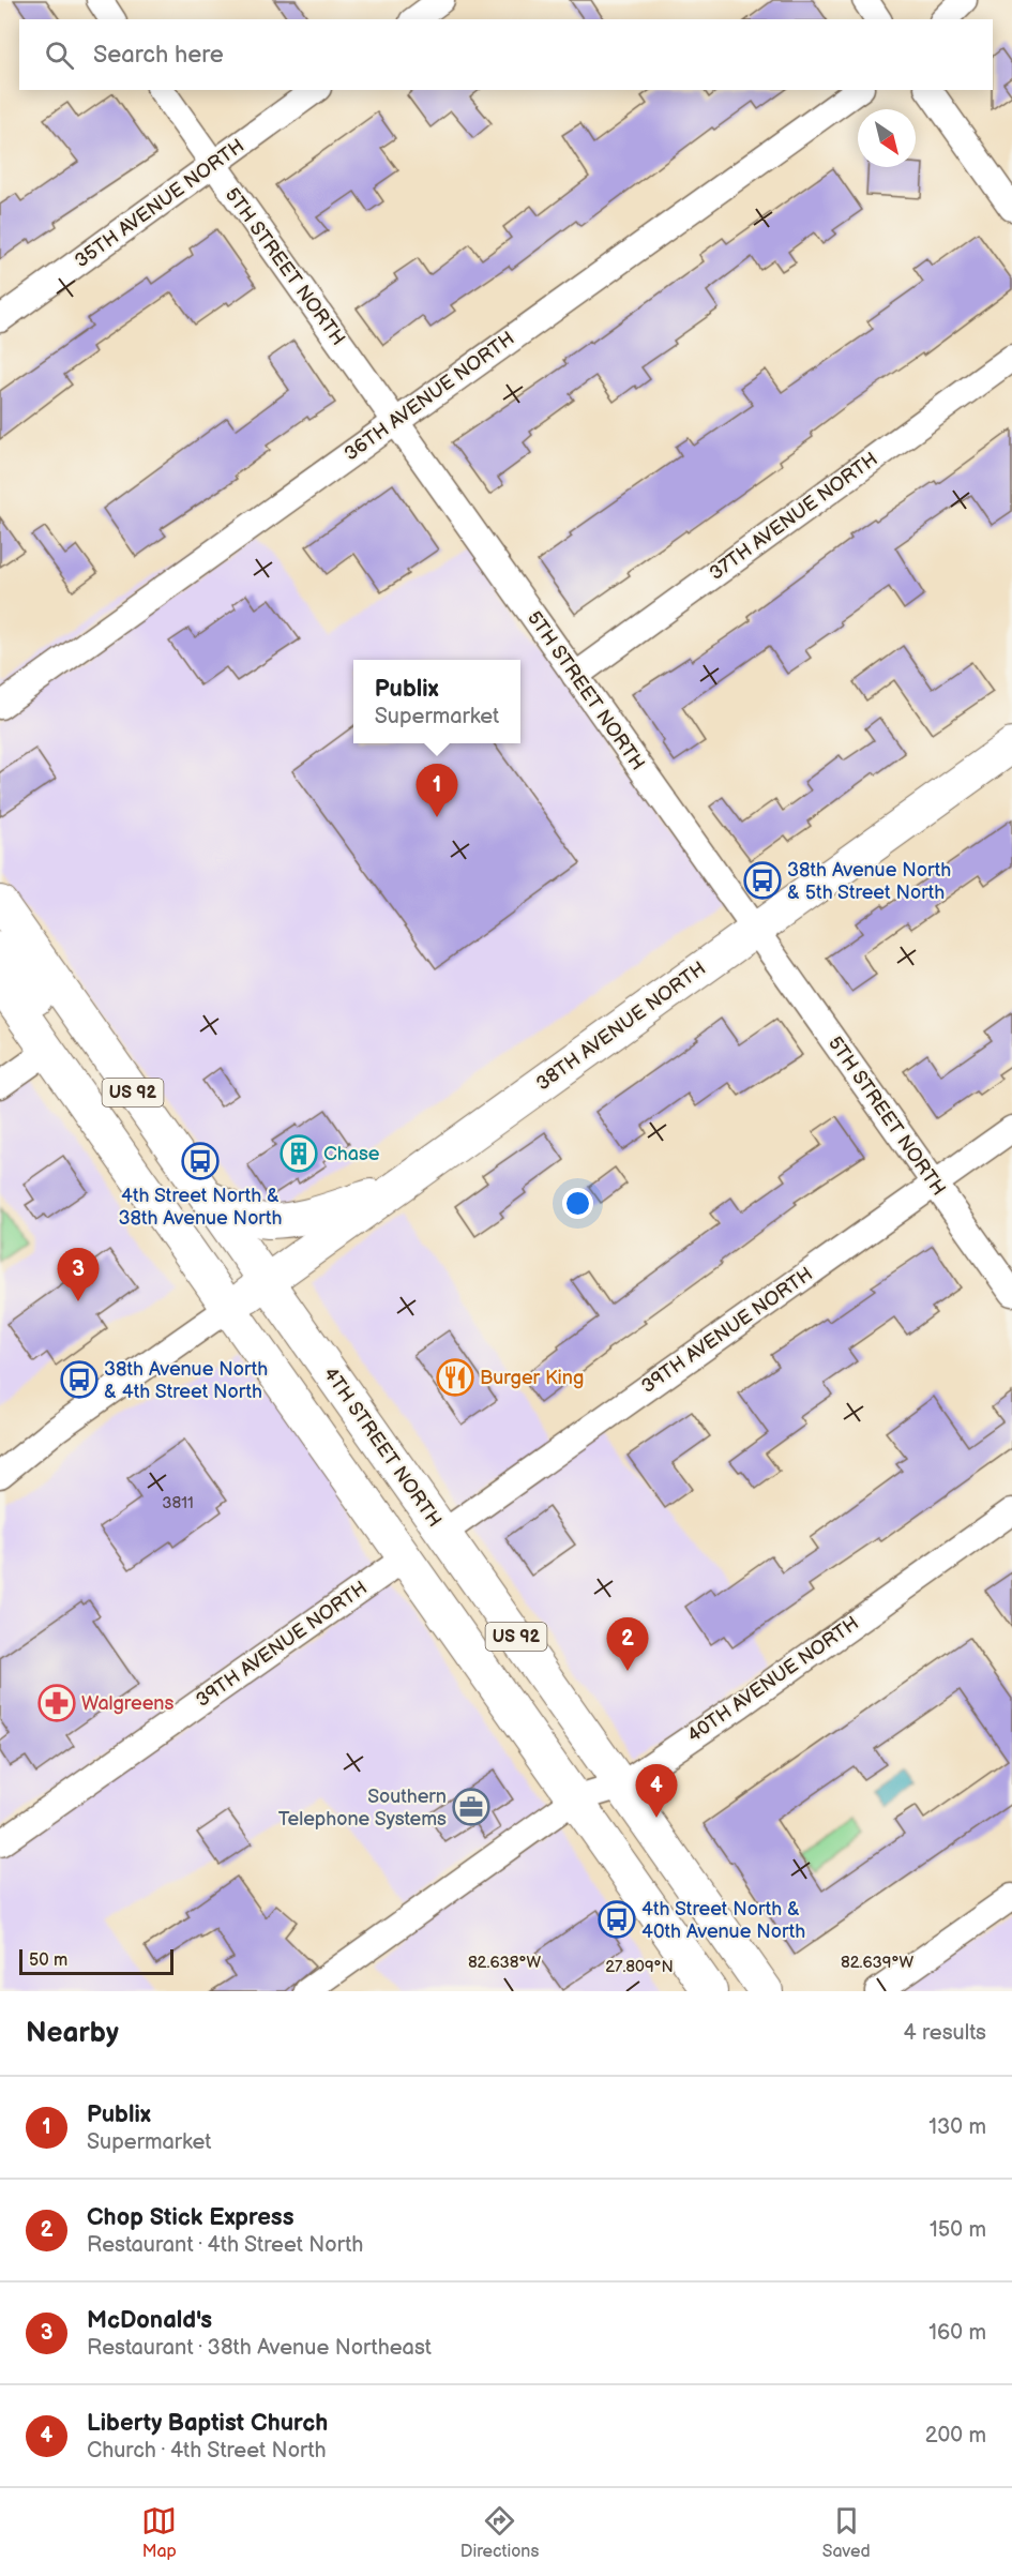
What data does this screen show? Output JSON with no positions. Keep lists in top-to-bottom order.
{
  "streets": {
    "main road": ["38TH AVENUE NORTH", "US 92", "4TH STREET NORTH"],
    "street": [
      "35TH AVENUE NORTH",
      "5TH STREET NORTH",
      "36TH AVENUE NORTH",
      "37TH AVENUE NORTH",
      "39TH AVENUE NORTH",
      "40TH AVENUE NORTH"
    ]
  },
  "crossings": [
    ["35TH AVENUE NORTH", "5TH STREET NORTH"],
    ["5TH STREET NORTH", "36TH AVENUE NORTH"],
    ["5TH STREET NORTH", "37TH AVENUE NORTH"],
    ["5TH STREET NORTH", "38TH AVENUE NORTH"],
    ["5TH STREET NORTH", "39TH AVENUE NORTH"],
    ["38TH AVENUE NORTH", "US 92"],
    ["38TH AVENUE NORTH", "4TH STREET NORTH"],
    ["US 92", "39TH AVENUE NORTH"],
    ["US 92", "40TH AVENUE NORTH"],
    ["39TH AVENUE NORTH", "4TH STREET NORTH"],
    ["4TH STREET NORTH", "40TH AVENUE NORTH"]
  ],
  "places": {
    "bus stop": [
      "38th Avenue North & 5th Street North",
      "4th Street North & 38th Avenue North",
      "38th Avenue North & 4th Street North",
      "4th Street North & 40th Avenue North"
    ],
    "building": ["Chase"],
    "restaurant": ["Burger King"],
    "pharmacy": ["Walgreens"],
    "office": ["Southern Telephone Systems"]
  },
  "house_numbers": ["3811"],
  "scale_bar": "50 m",
  "north": "bottom right",
  "page": {
    "search": "Search here",
    "popup": ["Publix", "Supermarket"],
    "pins": [
      "1",
      "3",
      "2",
      "4"
    ],
    "scale": "50 m",
    "heading": ["Nearby", "4 results"],
    "list": [
      {
        "mark": "1",
        "name": "Publix",
        "note": "Supermarket",
        "value": "130 m"
      },
      {
        "mark": "2",
        "name": "Chop Stick Express",
        "note": "Restaurant · 4th Street North",
        "value": "150 m"
      },
      {
        "mark": "3",
        "name": "McDonald's",
        "note": "Restaurant · 38th Avenue Northeast",
        "value": "160 m"
      },
      {
        "mark": "4",
        "name": "Liberty Baptist Church",
        "note": "Church · 4th Street North",
        "value": "200 m"
      }
    ],
    "nav": ["Map", "Directions", "Saved"]
  },
  "coordinates": ["82.638°W", "82.639°W", "27.809°N"]
}
